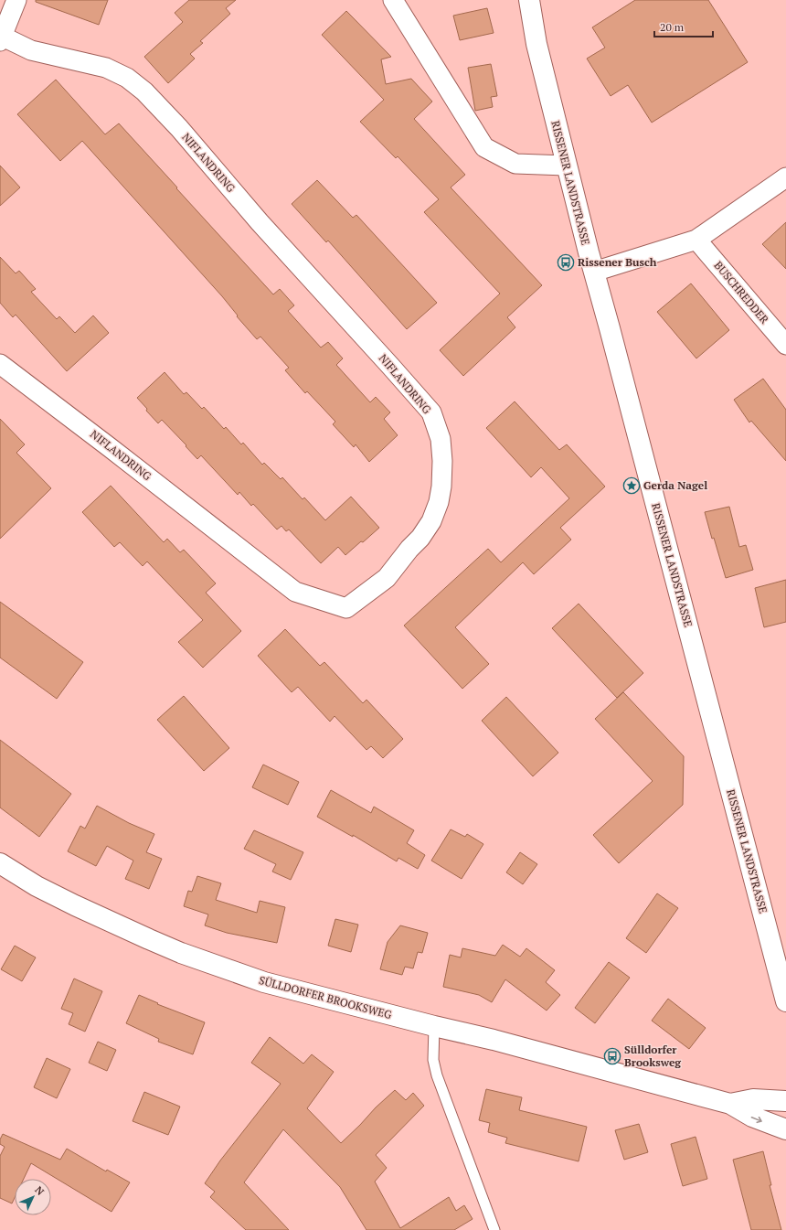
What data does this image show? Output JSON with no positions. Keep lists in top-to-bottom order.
{
  "streets": {
    "street": [
      "NIFLANDRING",
      "RISSENER LANDSTRASSE",
      "BUSCHREDDER",
      "SÜLLDORFER BROOKSWEG"
    ]
  },
  "places": {
    "bus stop": ["Rissener Busch", "Sülldorfer Brooksweg"],
    "place": ["Gerda Nagel"]
  },
  "scale_bar": "20 m",
  "north": "top right"
}
